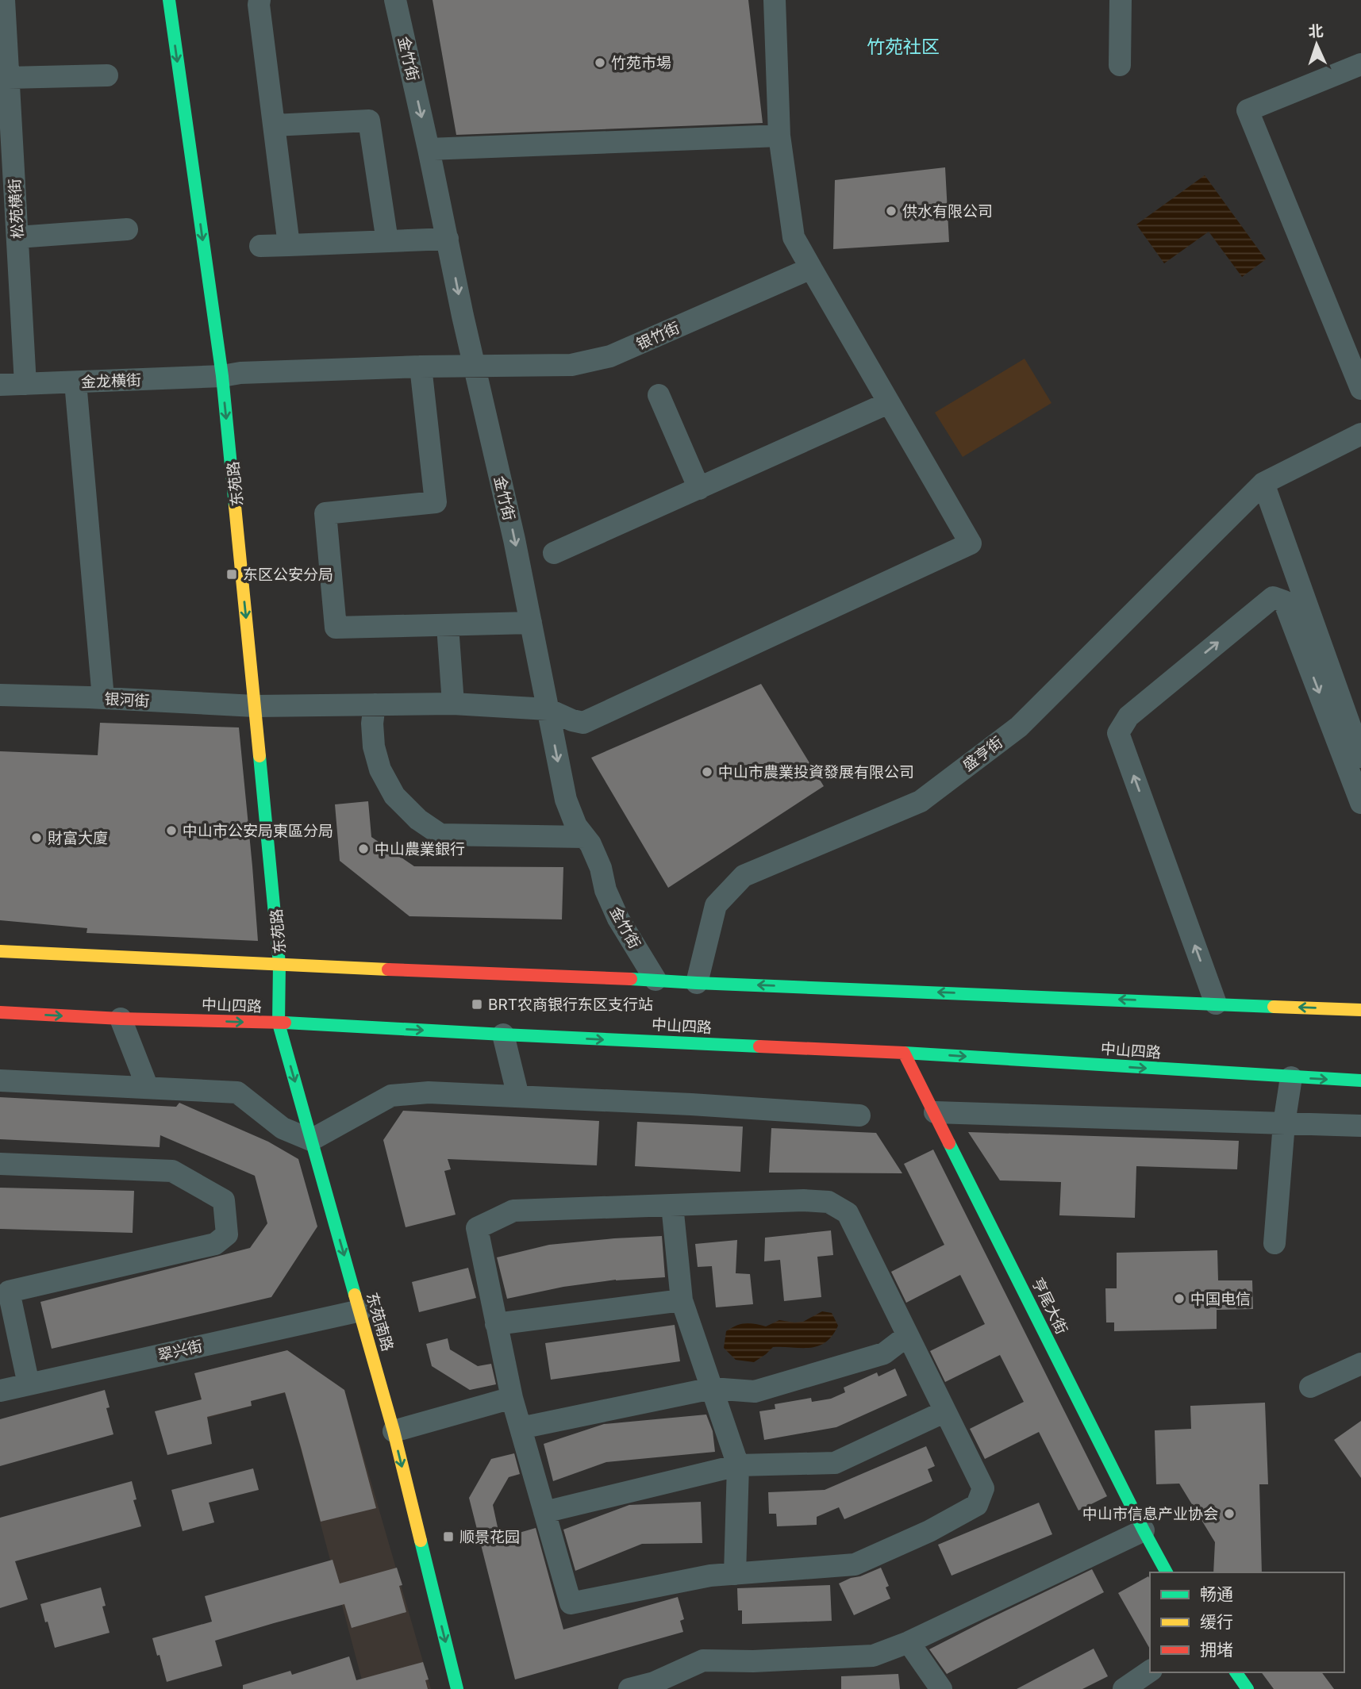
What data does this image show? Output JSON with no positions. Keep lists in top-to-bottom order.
{
  "streets": {
    "main road": [
      "东苑路",
      "中山四路",
      "亨尾大街",
      "东苑南路"
    ],
    "street": [
      "金竹街",
      "松苑横街",
      "银竹街",
      "金龙横街",
      "银河街",
      "盛亨街",
      "翠兴街"
    ]
  },
  "crossings": [
    ["金竹街", "银竹街"],
    ["金竹街", "银河街"],
    ["松苑横街", "金龙横街"],
    ["银竹街", "金龙横街"],
    ["银竹街", "东苑路"],
    ["金龙横街", "东苑路"],
    ["东苑路", "银河街"],
    ["东苑路", "东苑南路"],
    ["中山四路", "亨尾大街"],
    ["中山四路", "东苑南路"],
    ["东苑南路", "翠兴街"]
  ],
  "one_way": ["东苑路", "东苑南路"],
  "districts": ["竹苑社区"],
  "places": {
    "other": [
      "竹苑市場",
      "供水有限公司",
      "中山市農業投資發展有限公司",
      "中山市公安局東區分局",
      "財富大廈",
      "中山農業銀行",
      "中国电信",
      "中山市信息产业协会"
    ],
    "transit": ["东区公安分局", "BRT农商银行东区支行站", "顺景花园"]
  },
  "legend": ["畅通", "缓行", "拥堵"],
  "north": "top"
}
